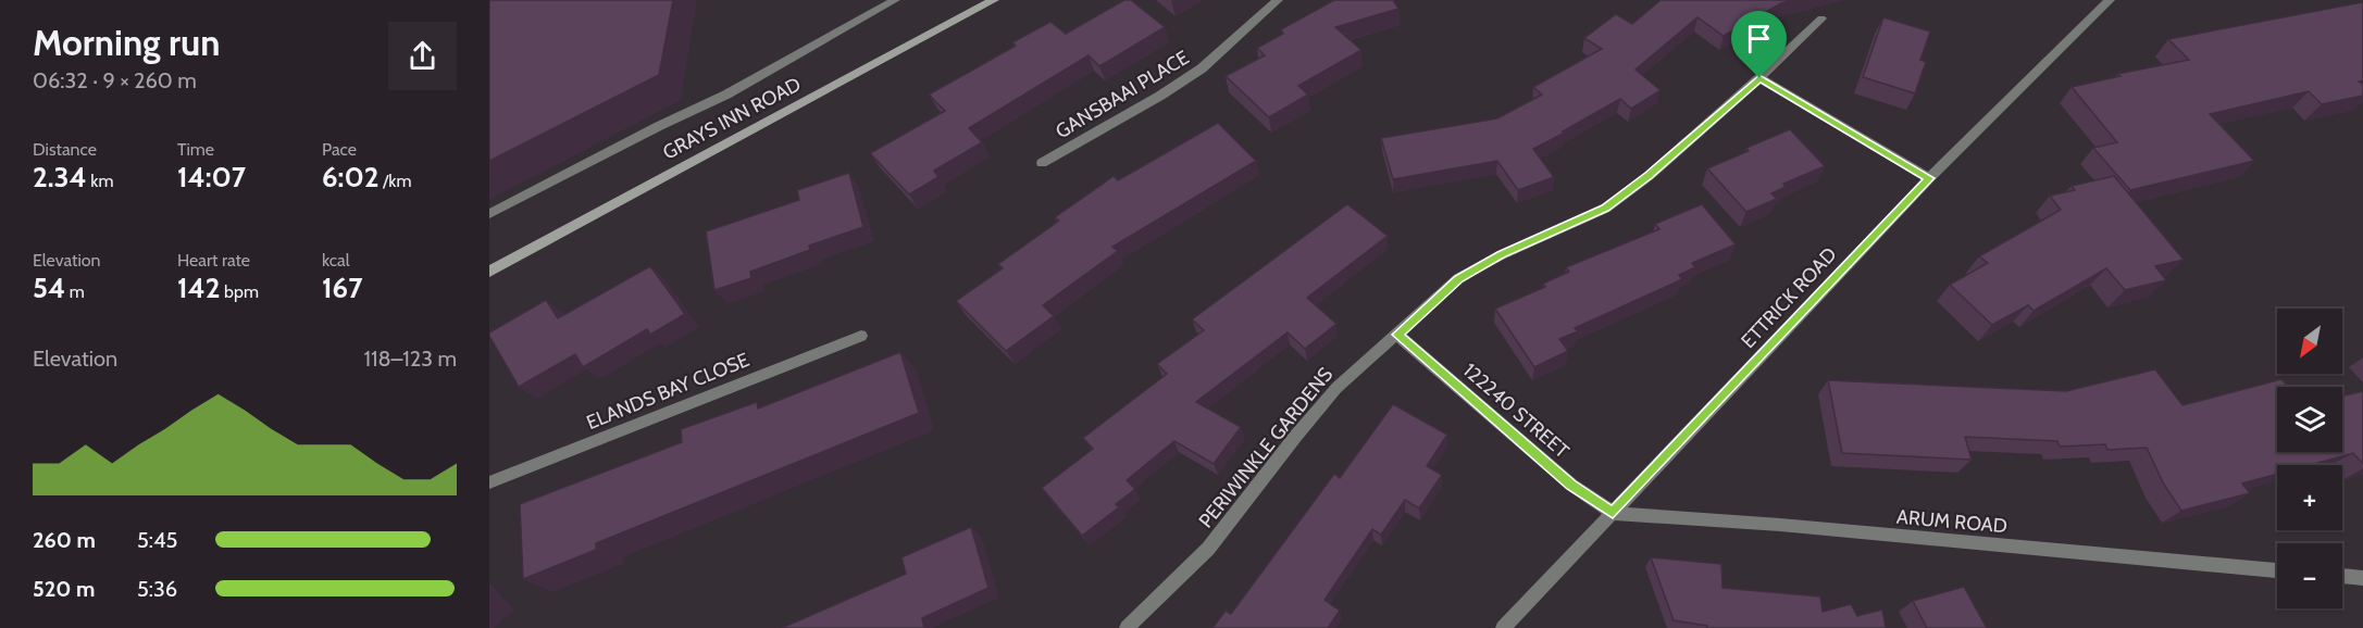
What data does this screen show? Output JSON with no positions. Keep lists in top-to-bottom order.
{
  "streets": {
    "street": [
      "GANSBAAI PLACE",
      "GRAYS INN ROAD",
      "ETTRICK ROAD",
      "ELANDS BAY CLOSE",
      "122240 STREET",
      "PERIWINKLE GARDENS",
      "ARUM ROAD"
    ]
  },
  "crossings": [
    ["ETTRICK ROAD", "122240 STREET"],
    ["ETTRICK ROAD", "ARUM ROAD"],
    ["122240 STREET", "PERIWINKLE GARDENS"],
    ["122240 STREET", "ARUM ROAD"]
  ],
  "north": "bottom left",
  "page": {
    "heading": ["Morning run", "06:32 · 9 × 260 m"],
    "stats": [
      ["Distance", "2.34 km"],
      ["Time", "14:07"],
      ["Pace", "6:02 /km"],
      ["Elevation", "54 m"],
      ["Heart rate", "142 bpm"],
      ["kcal", "167"]
    ],
    "map_buttons": ["+", "−"],
    "chart": ["Elevation", "118–123 m"],
    "list": [
      {
        "name": "260 m",
        "note": "5:45"
      },
      {
        "name": "520 m",
        "note": "5:36"
      }
    ]
  }
}
